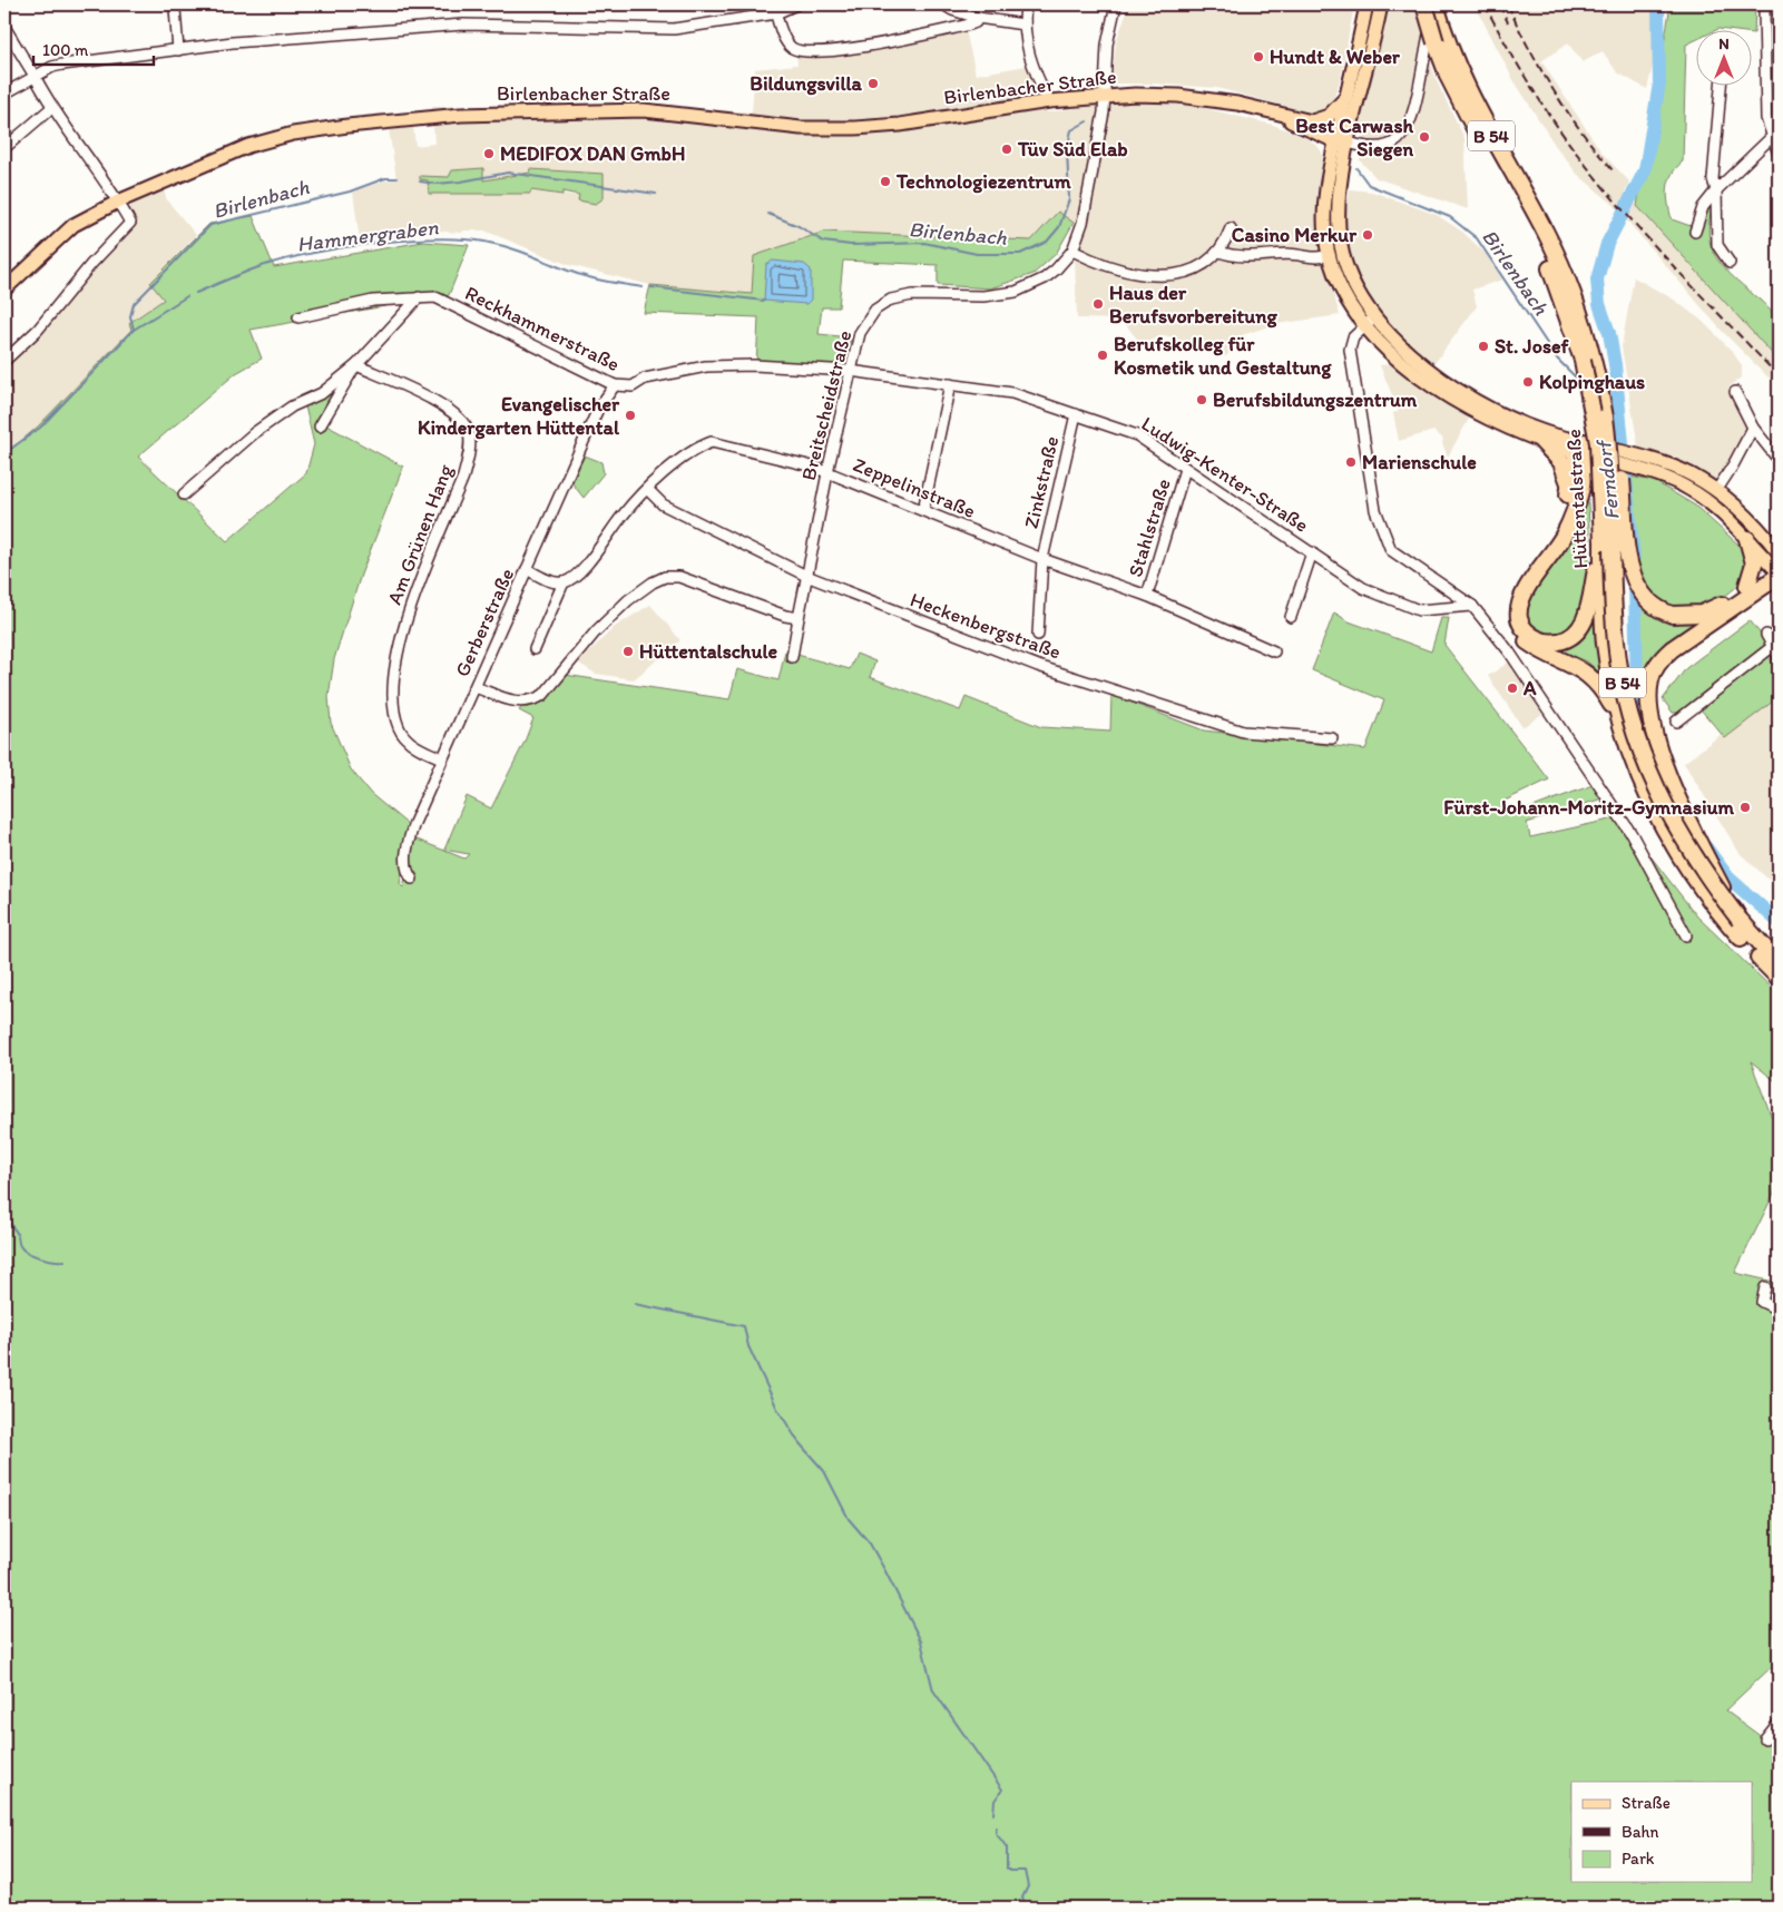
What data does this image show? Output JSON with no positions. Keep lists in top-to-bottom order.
{
  "streets": {
    "highway": ["B 54", "Hüttentalstraße"],
    "main road": ["Birlenbacher Straße"],
    "street": [
      "Reckhammerstraße",
      "Breitscheidstraße",
      "Ludwig-Kenter-Straße",
      "Zinkstraße",
      "Zeppelinstraße",
      "Stahlstraße",
      "Am Grünen Hang",
      "Gerberstraße",
      "Heckenbergstraße"
    ]
  },
  "crossings": [
    ["Birlenbacher Straße", "Breitscheidstraße"],
    ["Reckhammerstraße", "Breitscheidstraße"],
    ["Reckhammerstraße", "Ludwig-Kenter-Straße"],
    ["Reckhammerstraße", "Gerberstraße"],
    ["Breitscheidstraße", "Ludwig-Kenter-Straße"],
    ["Breitscheidstraße", "Zeppelinstraße"],
    ["Breitscheidstraße", "Heckenbergstraße"],
    ["Ludwig-Kenter-Straße", "Zinkstraße"],
    ["Ludwig-Kenter-Straße", "Stahlstraße"],
    ["Zinkstraße", "Zeppelinstraße"],
    ["Zeppelinstraße", "Stahlstraße"],
    ["Zeppelinstraße", "Heckenbergstraße"],
    ["Am Grünen Hang", "Gerberstraße"]
  ],
  "water": ["Birlenbach", "Hammergraben", "Ferndorf"],
  "places": [
    "Hundt & Weber",
    "Bildungsvilla",
    "Best Carwash Siegen",
    "Tüv Süd Elab",
    "MEDIFOX DAN GmbH",
    "Technologiezentrum",
    "Casino Merkur",
    "Haus der Berufsvorbereitung",
    "St. Josef",
    "Berufskolleg für Kosmetik und Gestaltung",
    "Kolpinghaus",
    "Berufsbildungszentrum",
    "Evangelischer Kindergarten Hüttental",
    "Marienschule",
    "Hüttentalschule",
    "A",
    "Fürst-Johann-Moritz-Gymnasium"
  ],
  "legend": ["Straße", "Bahn", "Park"],
  "scale_bar": "100 m",
  "north": "top"
}
